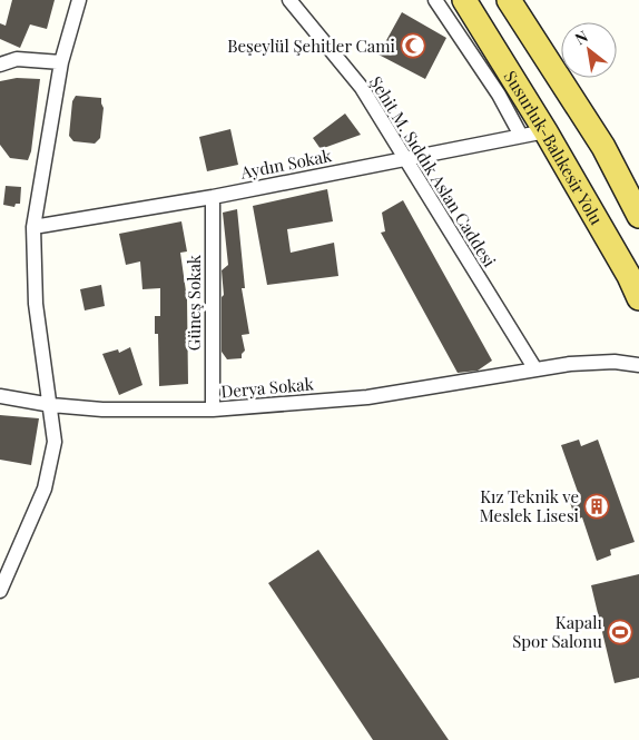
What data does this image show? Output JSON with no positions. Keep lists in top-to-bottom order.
{
  "streets": {
    "highway": ["Susurluk-Balıkesir Yolu"],
    "street": [
      "Aydın Sokak",
      "Şehit M. Sıddık Aslan Caddesi",
      "Güneş Sokak",
      "Derya Sokak"
    ]
  },
  "crossings": [
    ["Susurluk-Balıkesir Yolu", "Aydın Sokak"],
    ["Aydın Sokak", "Şehit M. Sıddık Aslan Caddesi"],
    ["Aydın Sokak", "Güneş Sokak"],
    ["Şehit M. Sıddık Aslan Caddesi", "Derya Sokak"],
    ["Güneş Sokak", "Derya Sokak"]
  ],
  "places": {
    "mosque": ["Beşeylül Şehitler Cami"],
    "building": ["Kız Teknik ve Meslek Lisesi"],
    "sports": ["Kapalı Spor Salonu"]
  },
  "north": "top left"
}
